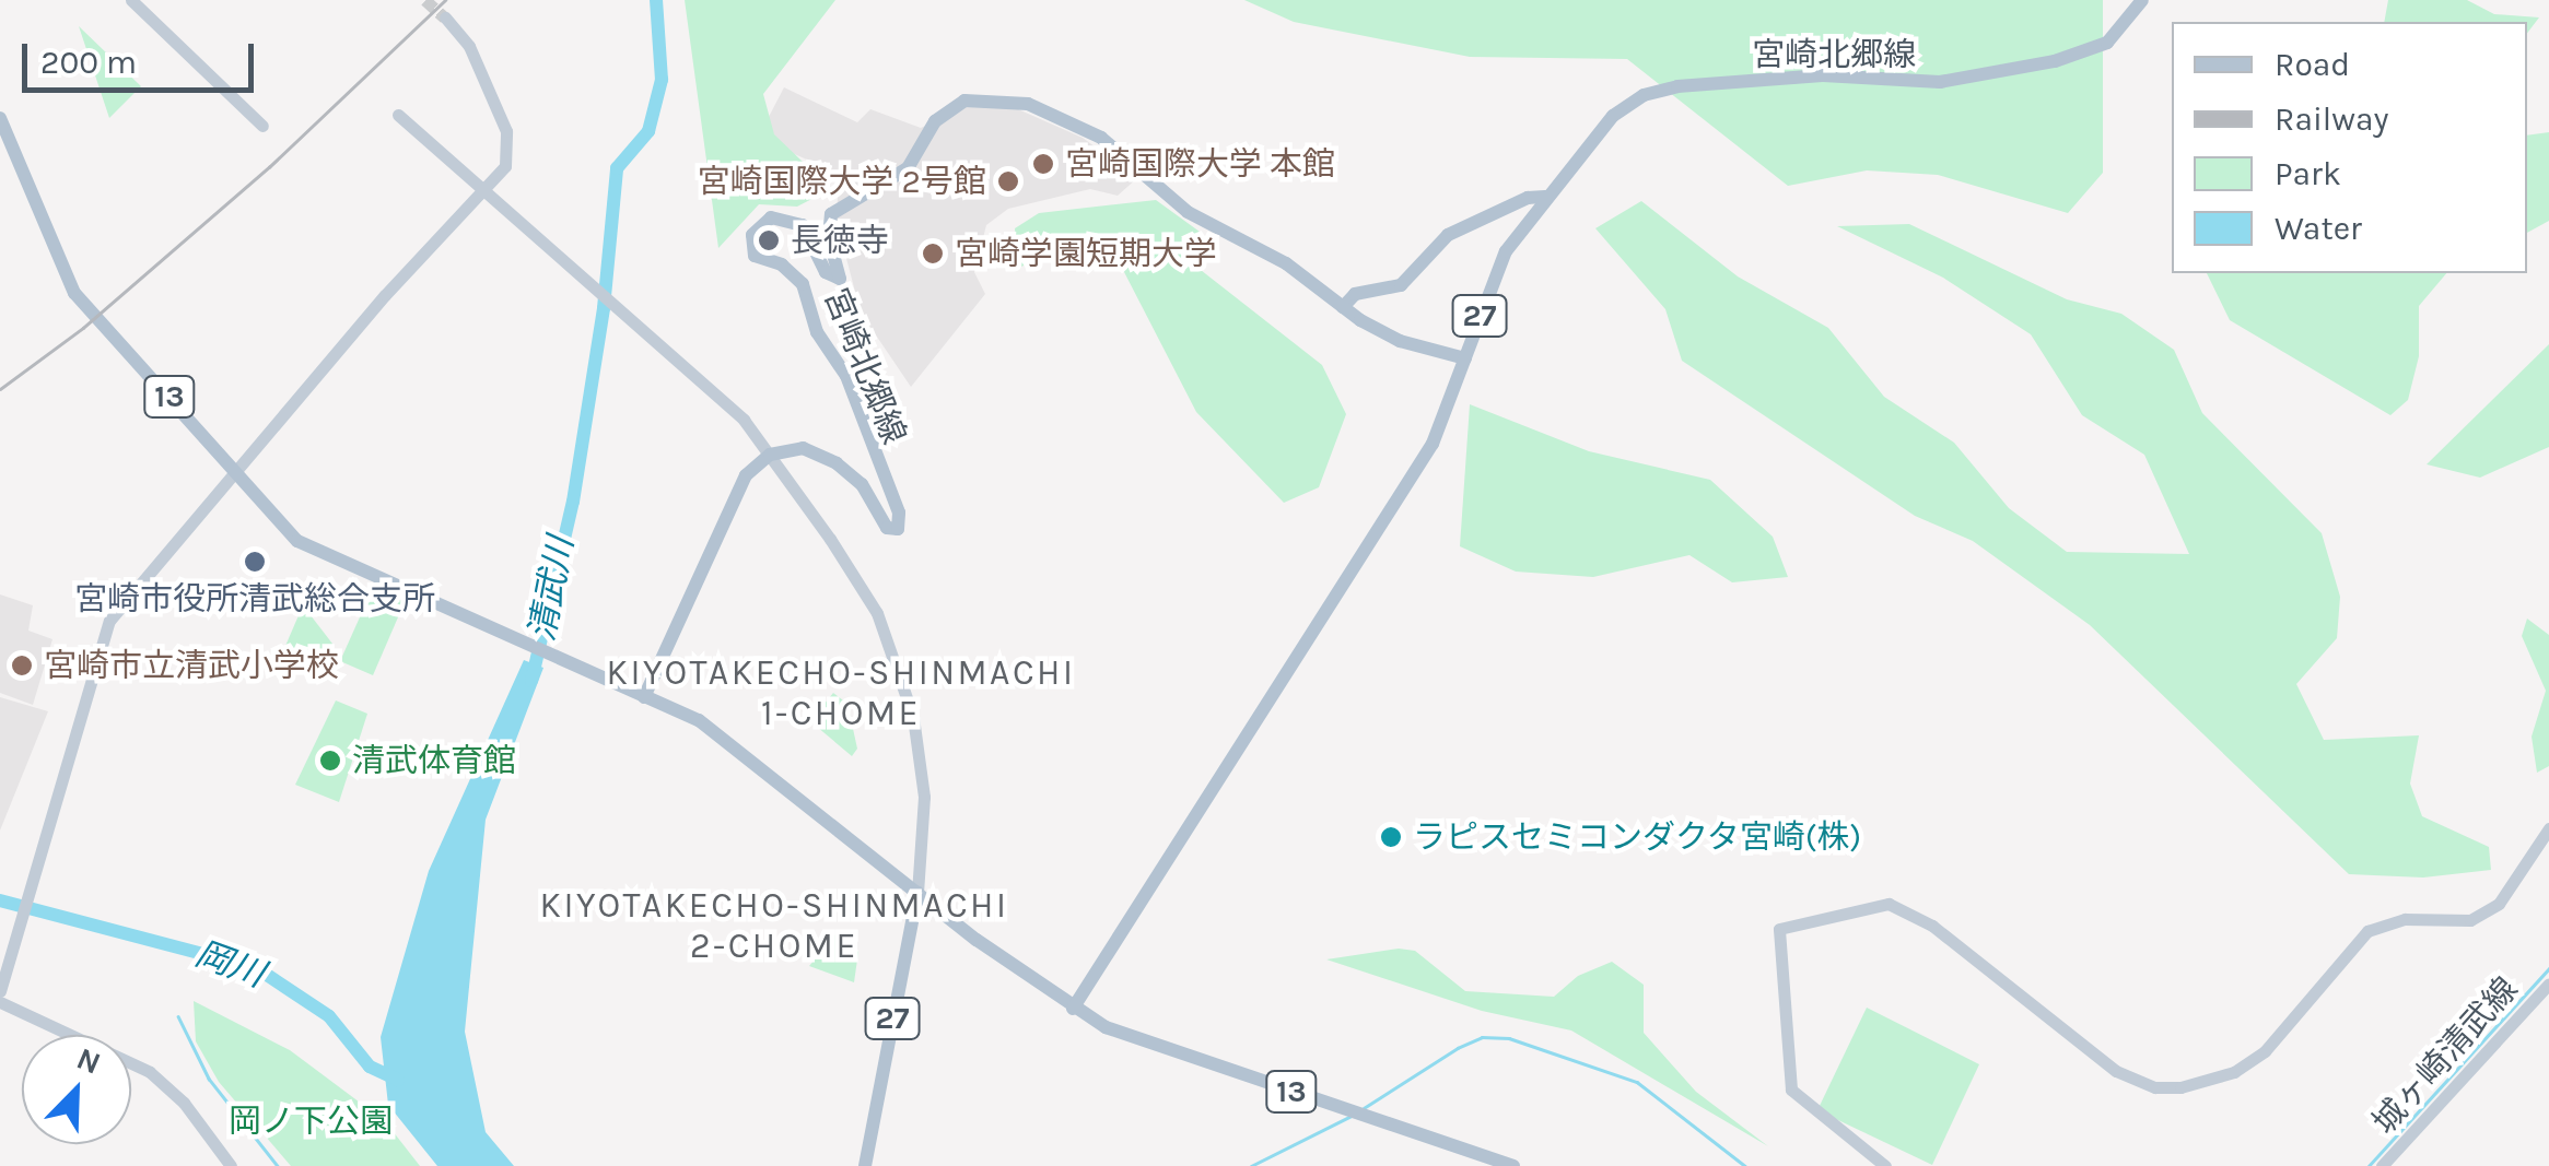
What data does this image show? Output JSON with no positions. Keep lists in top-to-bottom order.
{
  "streets": {
    "main road": ["宮崎北郷線", "27", "13"],
    "street": ["城ヶ崎清武線"]
  },
  "crossings": [
    ["宮崎北郷線", "27"],
    ["宮崎北郷線", "13"],
    ["27", "13"]
  ],
  "districts": ["KIYOTAKECHO-SHINMACHI 1-CHOME", "KIYOTAKECHO-SHINMACHI 2-CHOME"],
  "water": ["清武川", "岡川"],
  "parks": ["岡ノ下公園"],
  "places": [
    "宮崎国際大学 本館",
    "宮崎国際大学 2号館",
    "長徳寺",
    "宮崎学園短期大学",
    "宮崎市役所清武総合支所",
    "宮崎市立清武小学校",
    "清武体育館",
    "ラピスセミコンダクタ宮崎(株)"
  ],
  "legend": [
    "Road",
    "Railway",
    "Park",
    "Water"
  ],
  "scale_bar": "200 m",
  "north": "top right"
}
